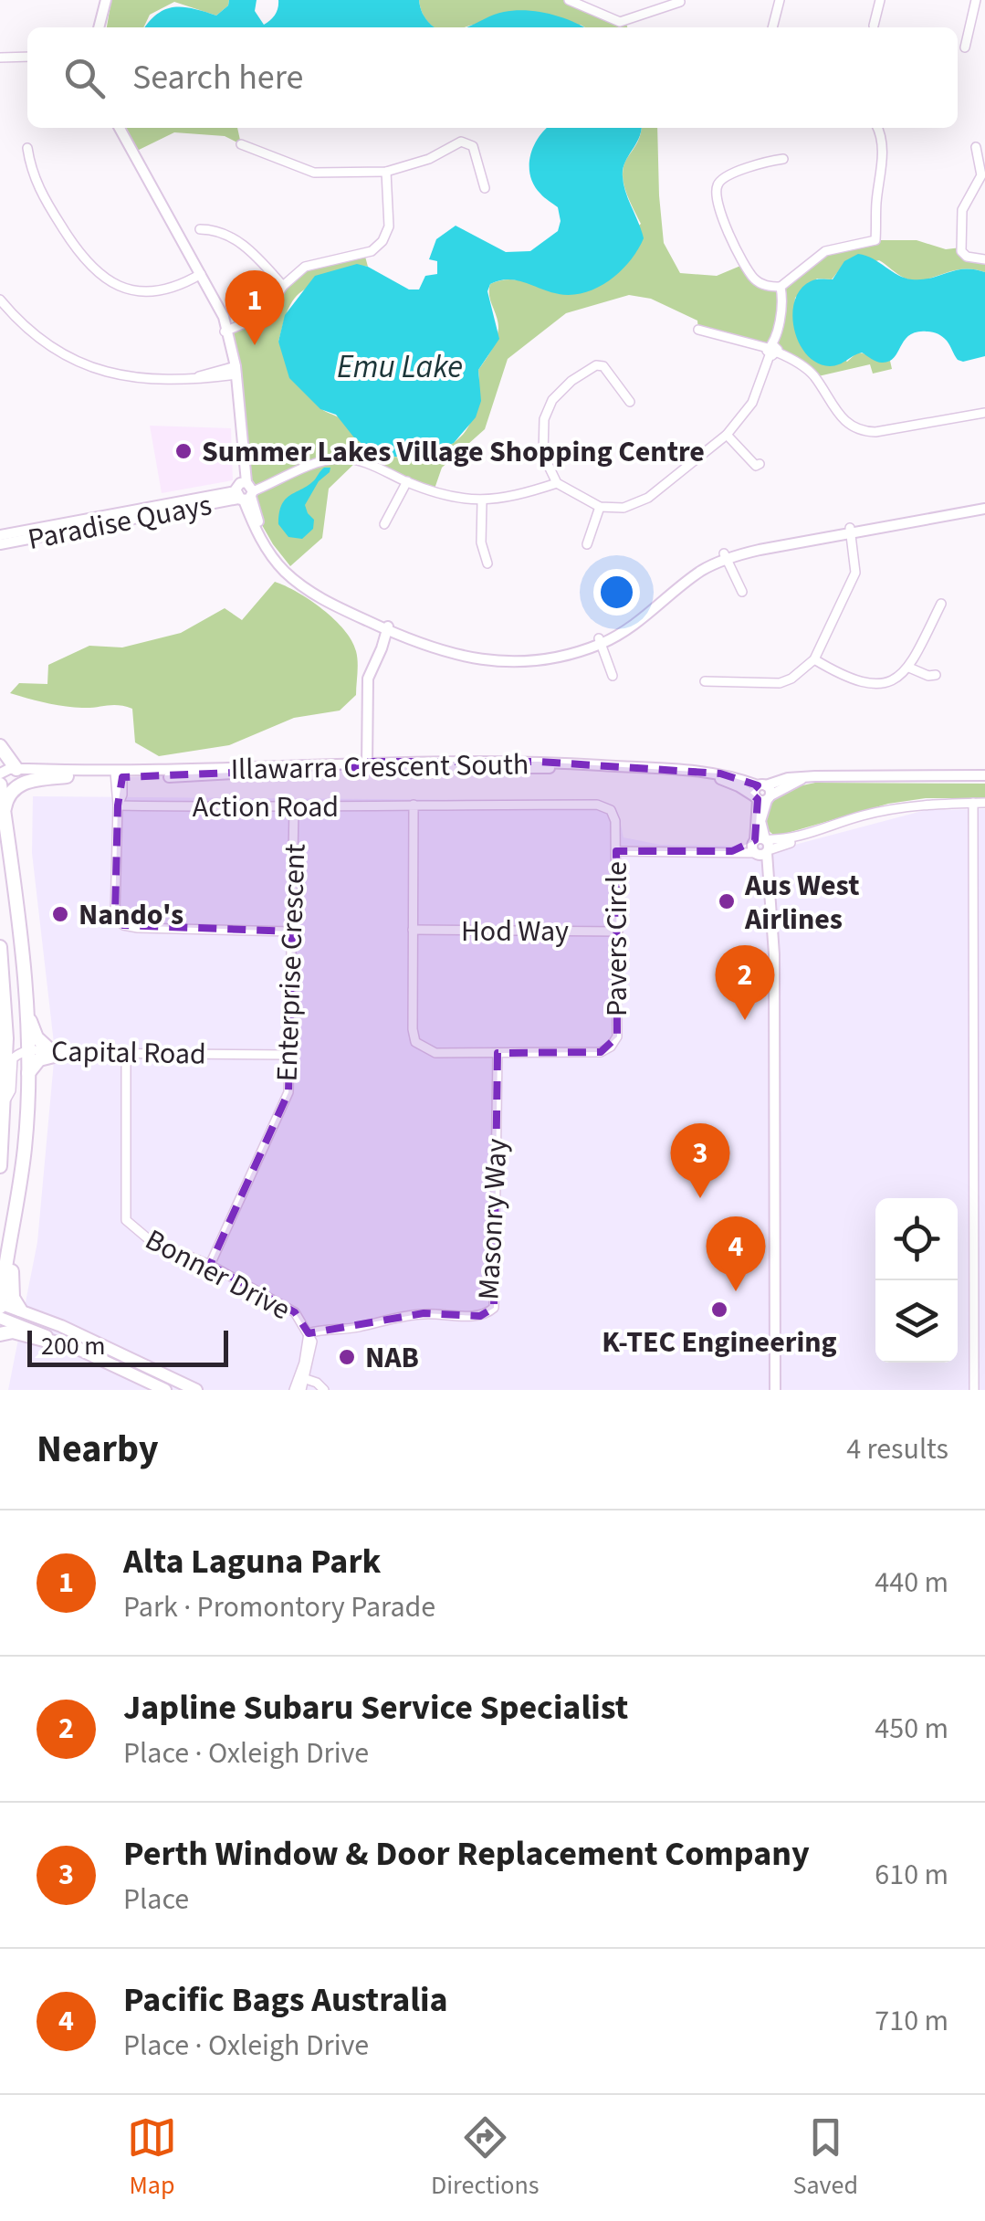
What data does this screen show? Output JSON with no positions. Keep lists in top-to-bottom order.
{
  "streets": {
    "street": [
      "Paradise Quays",
      "Illawarra Crescent South",
      "Action Road",
      "Hod Way",
      "Pavers Circle",
      "Enterprise Crescent",
      "Capital Road",
      "Masonry Way",
      "Bonner Drive"
    ]
  },
  "crossings": [
    ["Action Road", "Pavers Circle"],
    ["Action Road", "Enterprise Crescent"],
    ["Hod Way", "Pavers Circle"],
    ["Pavers Circle", "Masonry Way"],
    ["Enterprise Crescent", "Capital Road"],
    ["Enterprise Crescent", "Bonner Drive"],
    ["Capital Road", "Bonner Drive"],
    ["Masonry Way", "Bonner Drive"]
  ],
  "water": ["Emu Lake"],
  "places": [
    "Summer Lakes Village Shopping Centre",
    "Aus West Airlines",
    "Nando's",
    "K-TEC Engineering",
    "NAB"
  ],
  "scale_bar": "200 m",
  "page": {
    "search": "Search here",
    "pins": [
      "1",
      "2",
      "3",
      "4"
    ],
    "scale": "200 m",
    "heading": ["Nearby", "4 results"],
    "list": [
      {
        "mark": "1",
        "name": "Alta Laguna Park",
        "note": "Park · Promontory Parade",
        "value": "440 m"
      },
      {
        "mark": "2",
        "name": "Japline Subaru Service Specialist",
        "note": "Place · Oxleigh Drive",
        "value": "450 m"
      },
      {
        "mark": "3",
        "name": "Perth Window & Door Replacement Company",
        "note": "Place",
        "value": "610 m"
      },
      {
        "mark": "4",
        "name": "Pacific Bags Australia",
        "note": "Place · Oxleigh Drive",
        "value": "710 m"
      }
    ],
    "nav": ["Map", "Directions", "Saved"]
  }
}
